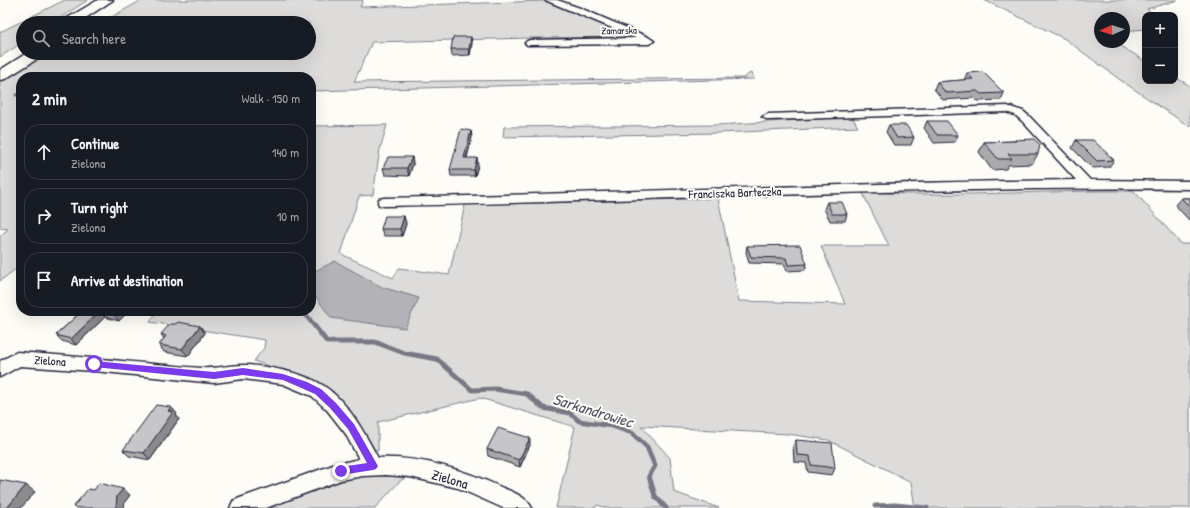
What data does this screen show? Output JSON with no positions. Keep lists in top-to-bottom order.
{
  "streets": {
    "street": ["Zamarska", "Franciszka Barteczka", "Zielona"]
  },
  "water": ["Sarkandrowiec"],
  "north": "left",
  "page": {
    "map_buttons": ["+", "−"],
    "search": "Search here",
    "heading": ["2 min", "Walk · 150 m"],
    "list": [
      ["Continue", "Zielona", "140 m"],
      ["Turn right", "Zielona", "10 m"],
      "Arrive at destination"
    ]
  }
}
